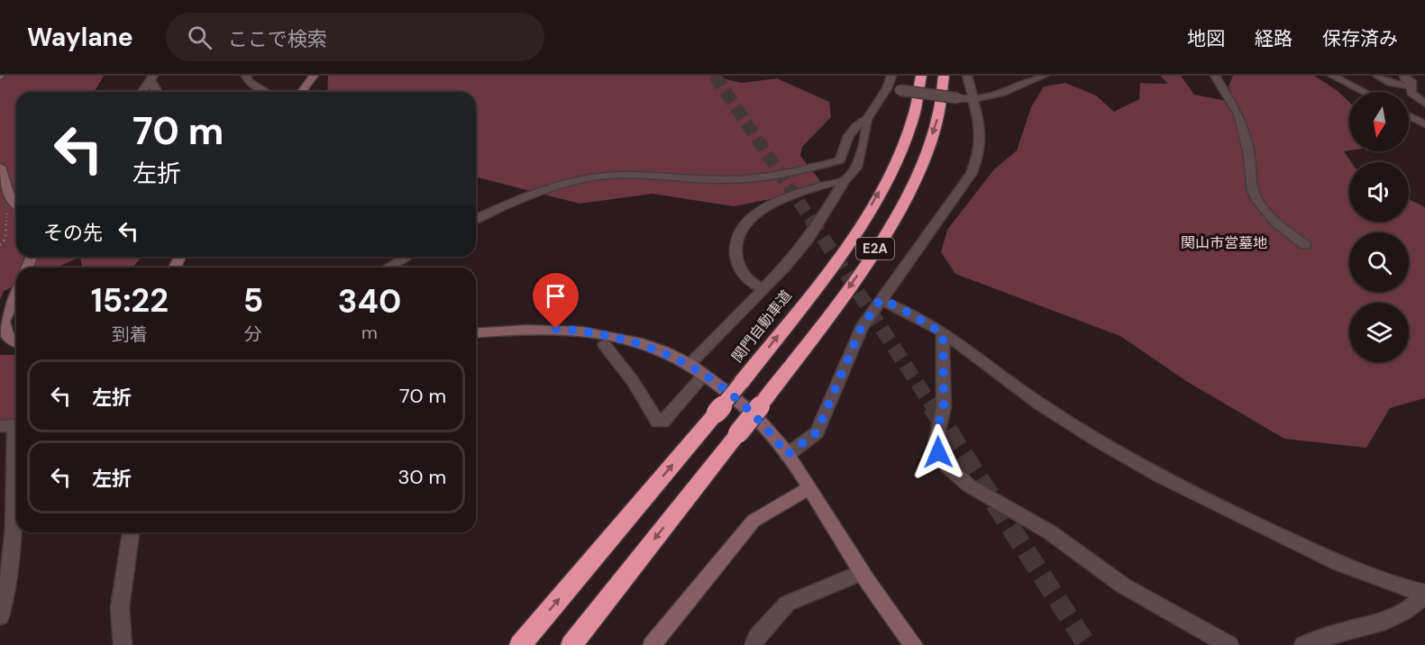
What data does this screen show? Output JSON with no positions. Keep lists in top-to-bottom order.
{
  "streets": {
    "highway": ["E2A", "関門自動車道"]
  },
  "parks": ["関山市営墓地"],
  "north": "bottom",
  "page": {
    "header": "Waylane",
    "search": "ここで検索",
    "nav": ["地図", "経路", "保存済み"],
    "turn": ["70 m", "左折"],
    "then": "その先",
    "eta": [
      "15:22",
      "到着",
      "5",
      "分",
      "340",
      "m"
    ],
    "list": [
      {
        "name": "左折",
        "value": "70 m"
      },
      {
        "name": "左折",
        "value": "30 m"
      }
    ]
  }
}
